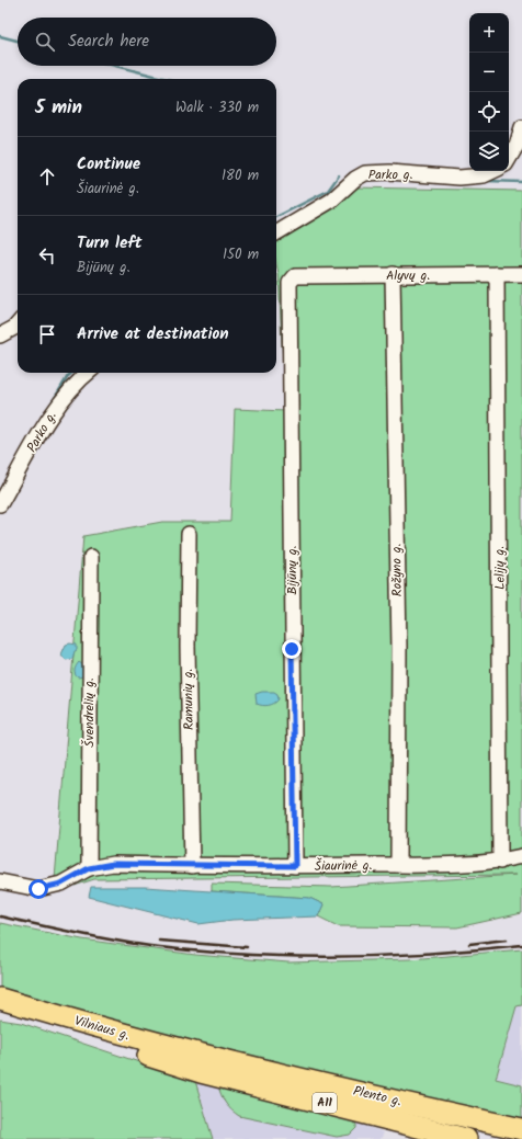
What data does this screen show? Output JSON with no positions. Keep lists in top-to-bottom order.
{
  "streets": {
    "highway": ["Vilniaus g.", "Plento g.", "A11"],
    "street": [
      "Parko g.",
      "Alyvų g.",
      "Lelijų g.",
      "Bijūnų g.",
      "Rožyno g.",
      "Ramunių g.",
      "Švendrelių g.",
      "Šiaurinė g."
    ]
  },
  "crossings": [
    ["Alyvų g.", "Lelijų g."],
    ["Alyvų g.", "Bijūnų g."],
    ["Alyvų g.", "Rožyno g."],
    ["Lelijų g.", "Šiaurinė g."],
    ["Bijūnų g.", "Šiaurinė g."],
    ["Rožyno g.", "Šiaurinė g."],
    ["Ramunių g.", "Šiaurinė g."],
    ["Švendrelių g.", "Šiaurinė g."],
    ["Vilniaus g.", "Plento g."]
  ],
  "page": {
    "map_buttons": ["+", "−"],
    "search": "Search here",
    "heading": ["5 min", "Walk · 330 m"],
    "list": [
      ["Continue", "Šiaurinė g.", "180 m"],
      ["Turn left", "Bijūnų g.", "150 m"],
      "Arrive at destination"
    ]
  }
}
